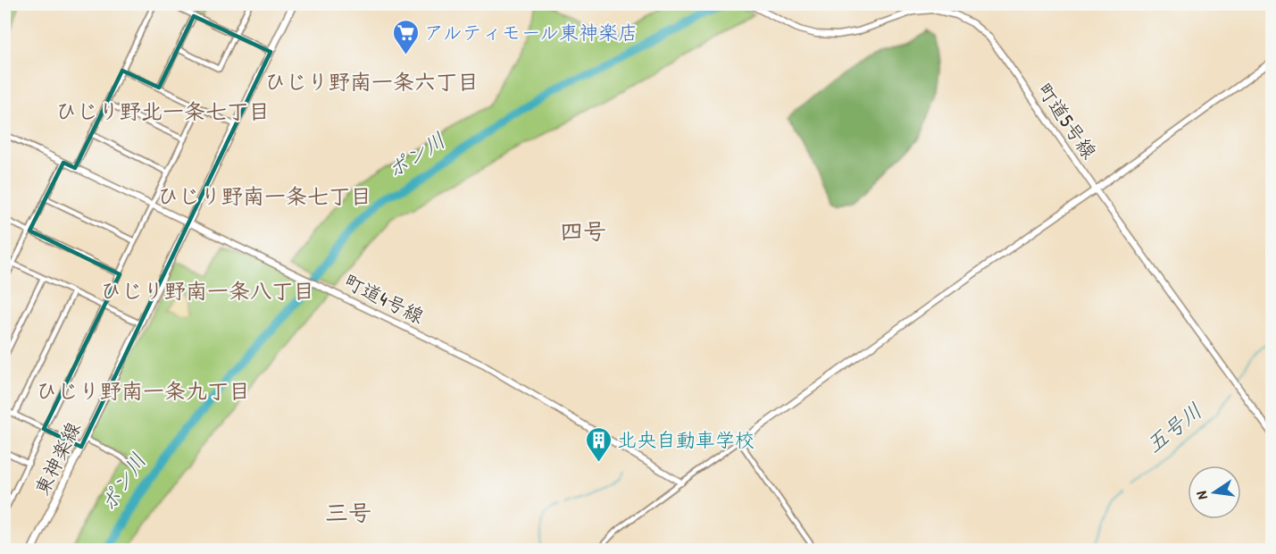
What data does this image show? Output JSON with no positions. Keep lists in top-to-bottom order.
{
  "streets": {
    "main road": ["東神楽線"],
    "street": ["町道5号線", "町道4号線"]
  },
  "crossings": [
    ["町道4号線", "東神楽線"]
  ],
  "districts": [
    "ひじり野南一条六丁目",
    "ひじり野北一条七丁目",
    "ひじり野南一条七丁目",
    "四号",
    "ひじり野南一条八丁目",
    "ひじり野南一条九丁目",
    "三号"
  ],
  "water": ["ポン川", "五号川"],
  "places": {
    "supermarket": ["アルティモール東神楽店"],
    "building": ["北央自動車学校"]
  },
  "north": "left"
}
